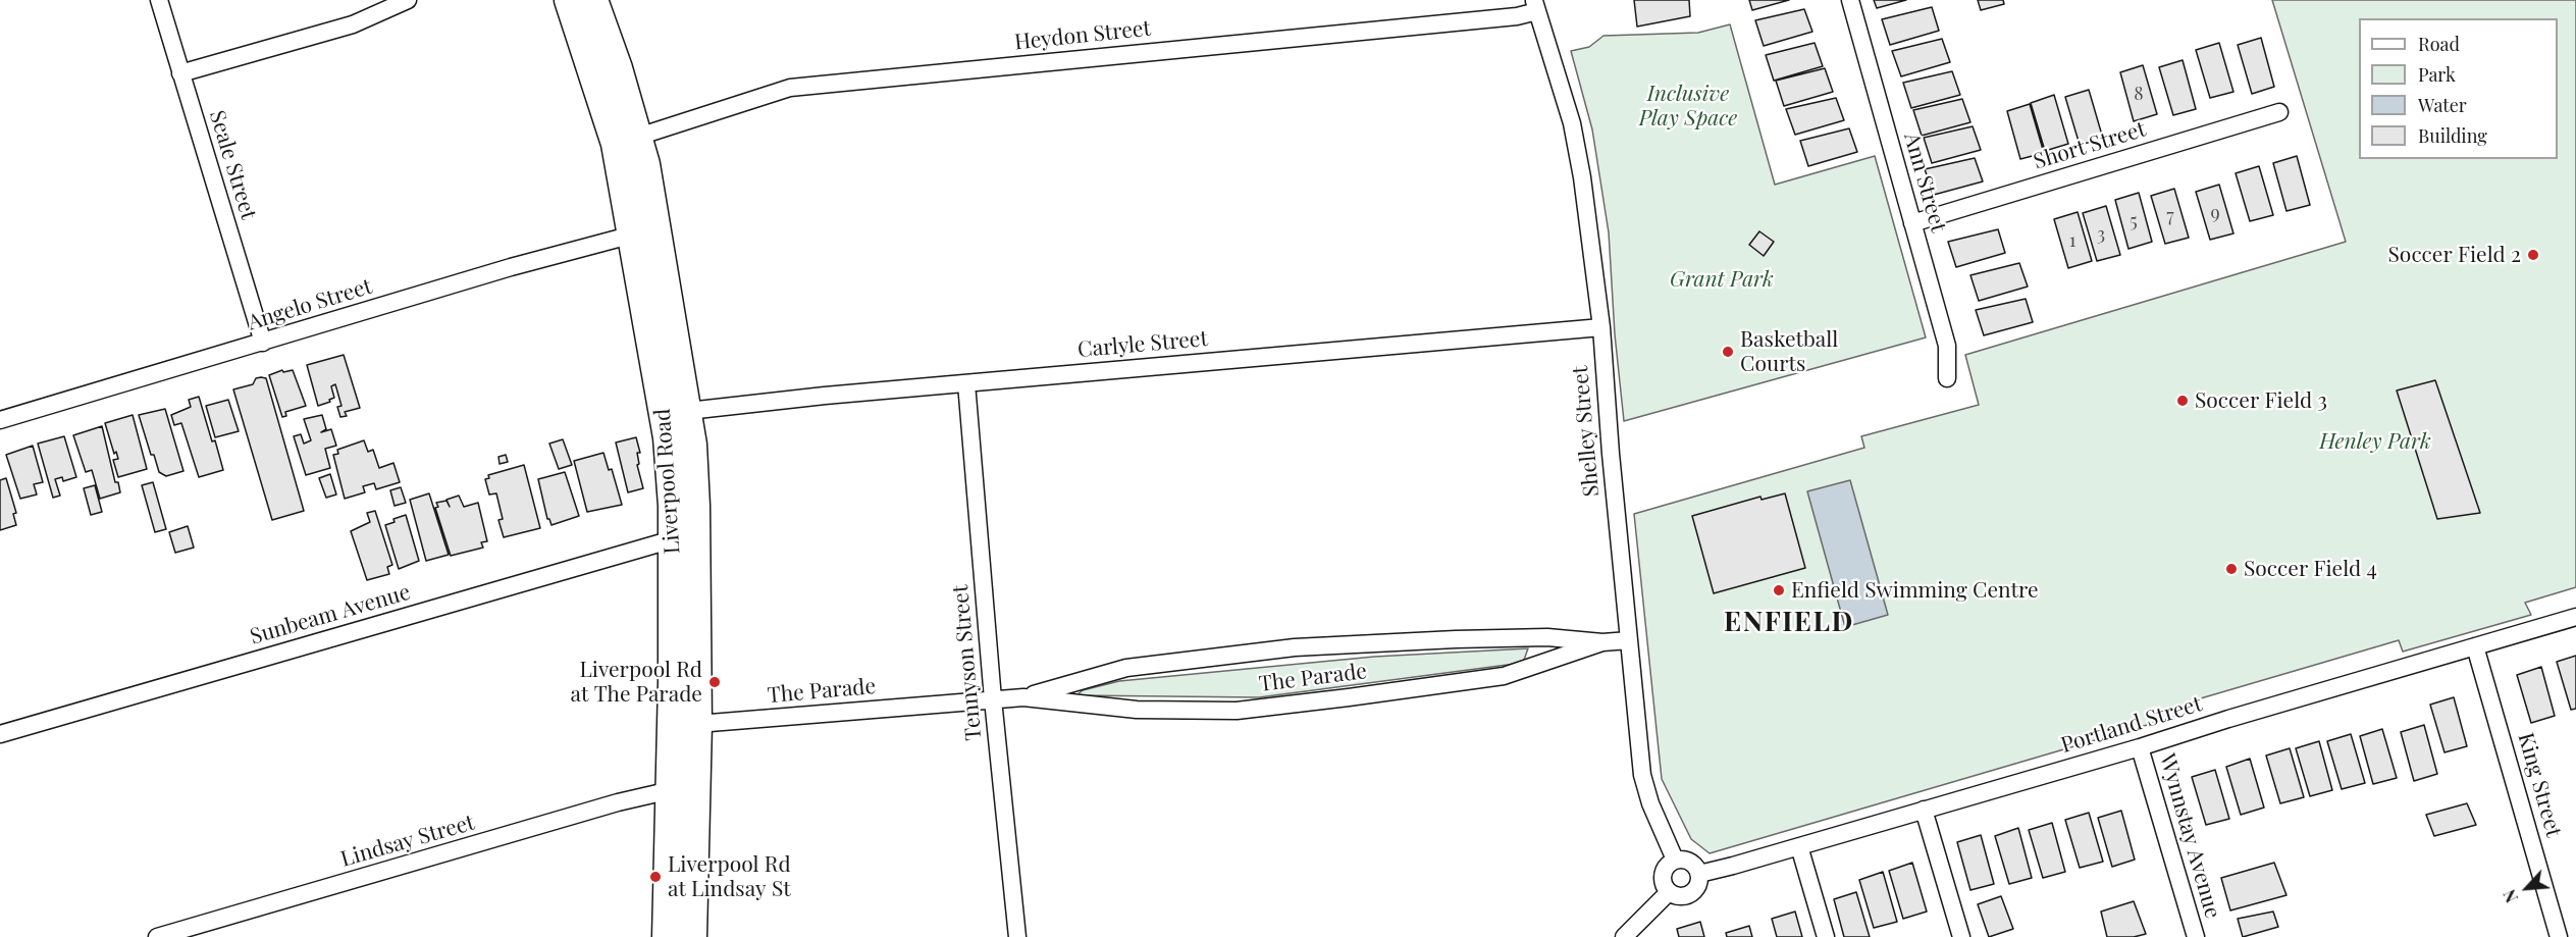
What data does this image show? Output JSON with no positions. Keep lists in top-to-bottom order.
{
  "streets": {
    "highway": ["Liverpool Road"],
    "street": [
      "Heydon Street",
      "Short Street",
      "Seale Street",
      "Ann Street",
      "Angelo Street",
      "Carlyle Street",
      "Shelley Street",
      "Sunbeam Avenue",
      "Tennyson Street",
      "The Parade",
      "Portland Street",
      "King Street",
      "Wynnstay Avenue",
      "Lindsay Street"
    ]
  },
  "crossings": [
    ["Heydon Street", "Shelley Street"],
    ["Heydon Street", "Liverpool Road"],
    ["Short Street", "Ann Street"],
    ["Seale Street", "Angelo Street"],
    ["Angelo Street", "Liverpool Road"],
    ["Carlyle Street", "Shelley Street"],
    ["Carlyle Street", "Liverpool Road"],
    ["Carlyle Street", "Tennyson Street"],
    ["Shelley Street", "The Parade"],
    ["Shelley Street", "Portland Street"],
    ["Liverpool Road", "Sunbeam Avenue"],
    ["Liverpool Road", "The Parade"],
    ["Liverpool Road", "Lindsay Street"],
    ["Tennyson Street", "The Parade"],
    ["Portland Street", "King Street"],
    ["Portland Street", "Wynnstay Avenue"]
  ],
  "districts": ["ENFIELD"],
  "parks": ["Inclusive Play Space", "Grant Park", "Henley Park"],
  "places": [
    "Soccer Field 2",
    "Basketball Courts",
    "Soccer Field 3",
    "Soccer Field 4",
    "Enfield Swimming Centre",
    "Liverpool Rd at The Parade",
    "Liverpool Rd at Lindsay St"
  ],
  "house_numbers": [
    "8",
    "9",
    "7",
    "5",
    "3",
    "1"
  ],
  "legend": [
    "Road",
    "Park",
    "Water",
    "Building"
  ],
  "north": "bottom left"
}
